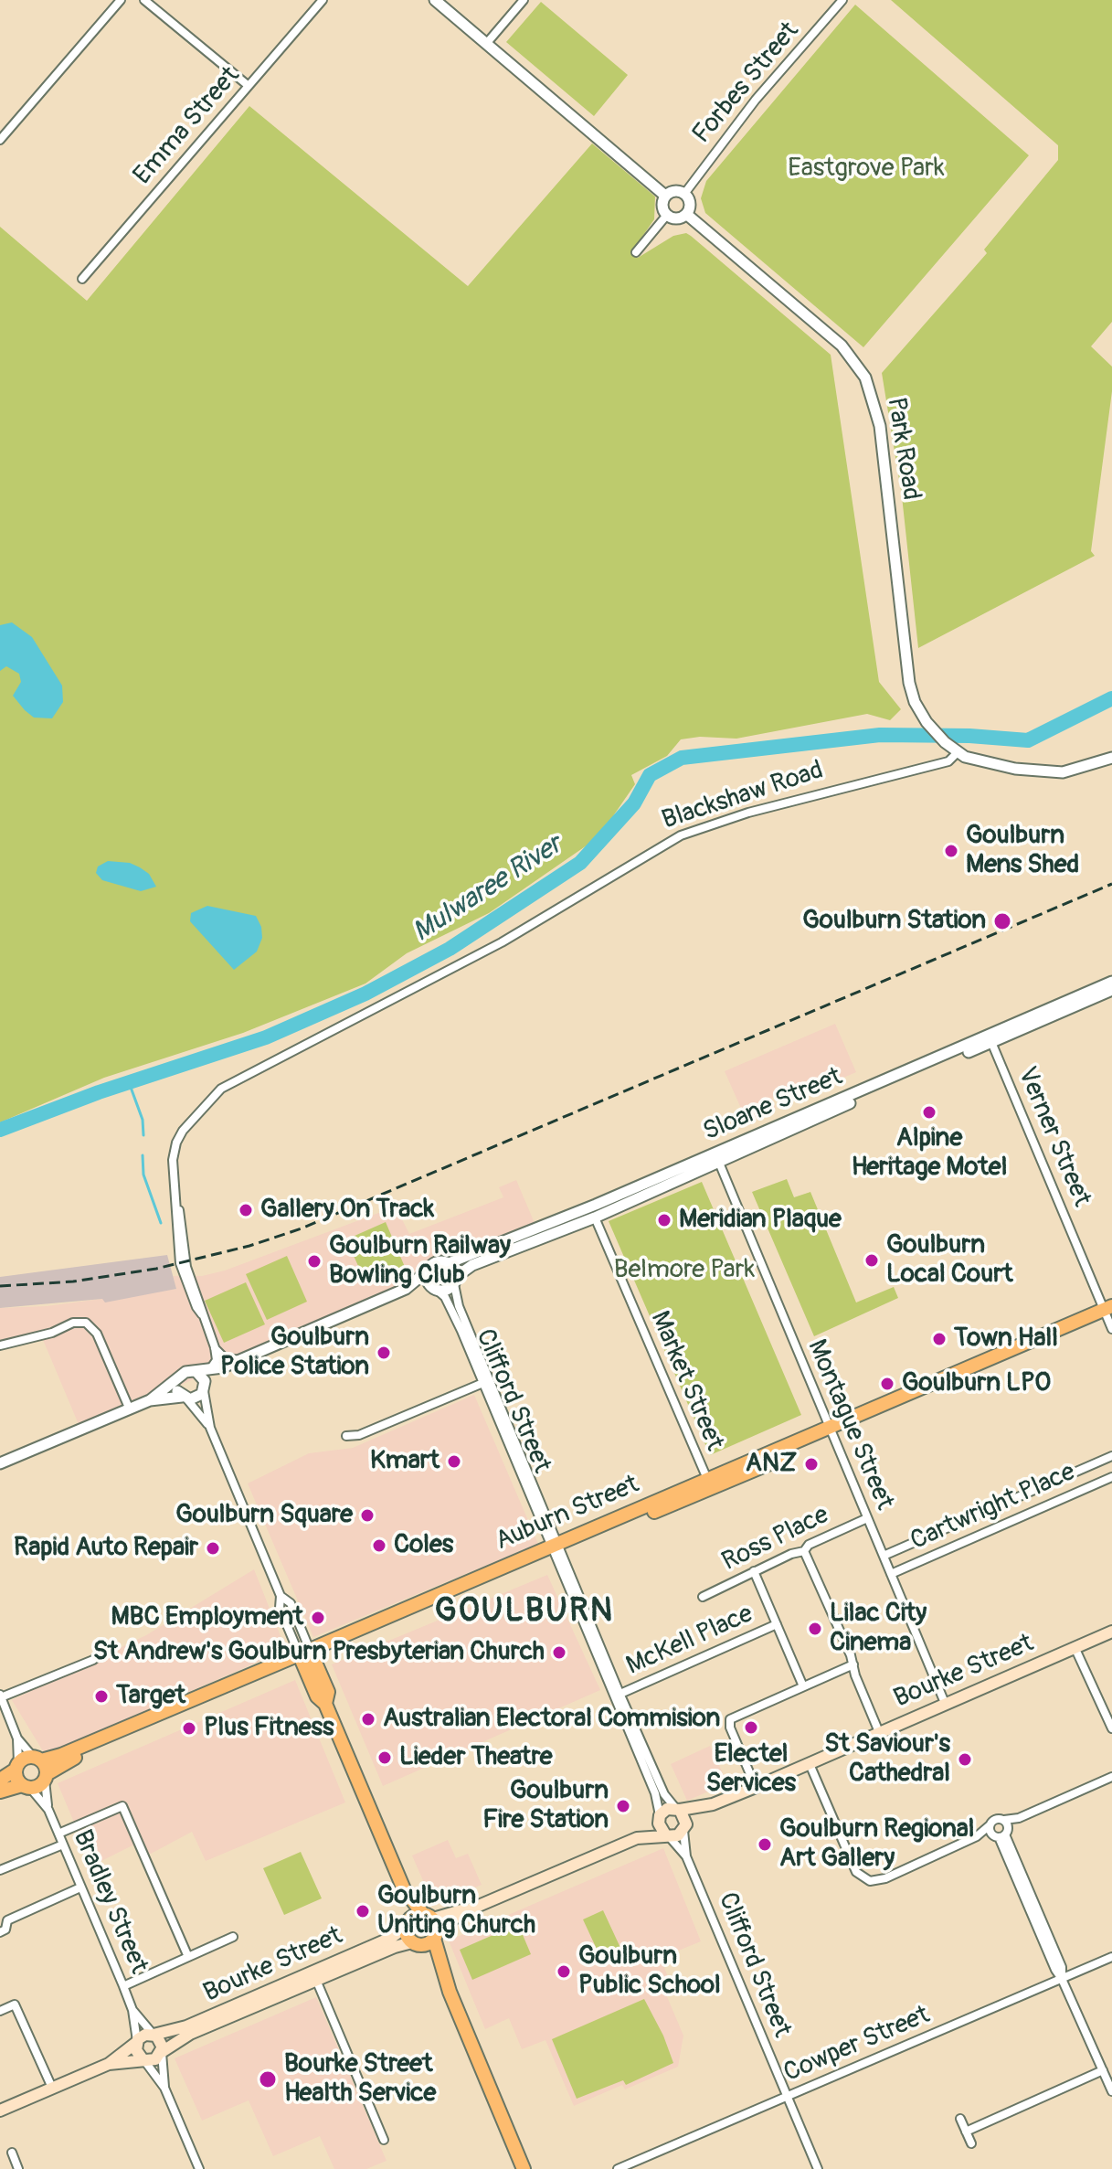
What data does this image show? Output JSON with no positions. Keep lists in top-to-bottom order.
{
  "streets": {
    "main road": ["Auburn Street", "Bourke Street"],
    "street": [
      "Forbes Street",
      "Emma Street",
      "Park Road",
      "Blackshaw Road",
      "Sloane Street",
      "Verner Street",
      "Market Street",
      "Clifford Street",
      "Montague Street",
      "Cartwright Place",
      "Ross Place",
      "McKell Place",
      "Bradley Street",
      "Cowper Street"
    ]
  },
  "crossings": [
    ["Forbes Street", "Park Road"],
    ["Park Road", "Blackshaw Road"],
    ["Sloane Street", "Verner Street"],
    ["Sloane Street", "Market Street"],
    ["Sloane Street", "Clifford Street"],
    ["Sloane Street", "Montague Street"],
    ["Verner Street", "Auburn Street"],
    ["Market Street", "Auburn Street"],
    ["Clifford Street", "Auburn Street"],
    ["Clifford Street", "McKell Place"],
    ["Clifford Street", "Bourke Street"],
    ["Clifford Street", "Cowper Street"],
    ["Montague Street", "Cartwright Place"],
    ["Montague Street", "Auburn Street"],
    ["Montague Street", "Ross Place"],
    ["Montague Street", "Bourke Street"],
    ["Auburn Street", "Bradley Street"],
    ["Bourke Street", "Bradley Street"]
  ],
  "districts": ["GOULBURN"],
  "water": ["Mulwaree River"],
  "parks": ["Eastgrove Park", "Belmore Park"],
  "places": [
    "Goulburn Mens Shed",
    "Goulburn Station",
    "Alpine Heritage Motel",
    "Gallery On Track",
    "Meridian Plaque",
    "Goulburn Local Court",
    "Goulburn Railway Bowling Club",
    "Town Hall",
    "Goulburn Police Station",
    "Goulburn LPO",
    "Kmart",
    "ANZ",
    "Goulburn Square",
    "Coles",
    "Rapid Auto Repair",
    "MBC Employment",
    "Lilac City Cinema",
    "St Andrew's Goulburn Presbyterian Church",
    "Target",
    "Australian Electoral Commision",
    "Electel Services",
    "Plus Fitness",
    "Lieder Theatre",
    "St Saviour's Cathedral",
    "Goulburn Fire Station",
    "Goulburn Regional Art Gallery",
    "Goulburn Uniting Church",
    "Goulburn Public School",
    "Bourke Street Health Service"
  ]
}
